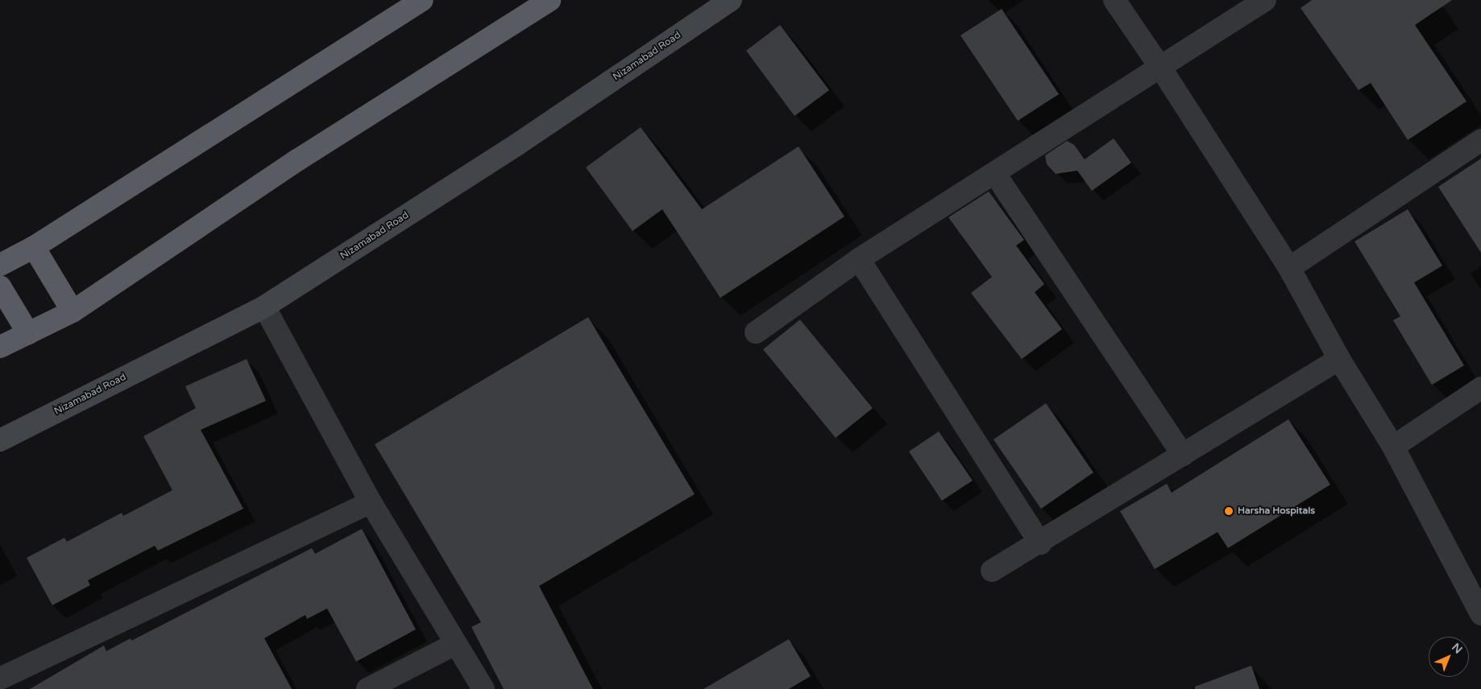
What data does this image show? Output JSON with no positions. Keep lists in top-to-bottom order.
{
  "streets": {
    "main road": ["Nizamabad Road"]
  },
  "places": ["Harsha Hospitals"],
  "north": "top right"
}
